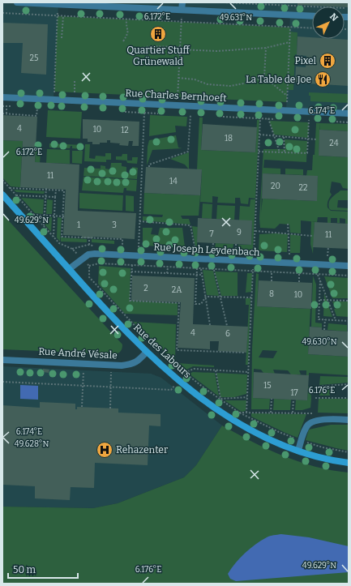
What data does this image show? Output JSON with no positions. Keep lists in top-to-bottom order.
{
  "streets": {
    "main road": ["Rue des Labours"],
    "street": ["Rue Charles Bernhoeft", "Rue Joseph Leydenbach", "Rue André Vésale"]
  },
  "crossings": [
    ["Rue Joseph Leydenbach", "Rue des Labours"],
    ["Rue des Labours", "Rue André Vésale"]
  ],
  "places": {
    "building": ["Quartier Stuff Grünewald", "Pixel"],
    "restaurant": ["La Table de Joe"],
    "hospital": ["Rehazenter"]
  },
  "house_numbers": [
    "25",
    "4",
    "10",
    "12",
    "18",
    "24",
    "11",
    "14",
    "20",
    "22",
    "1",
    "3",
    "9",
    "7",
    "11",
    "2",
    "2A",
    "8",
    "10",
    "4",
    "6",
    "15",
    "17"
  ],
  "scale_bar": "50 m",
  "north": "top right",
  "coordinates": [
    "6.172°E",
    "49.631°N",
    "6.174°E",
    "49.629°N",
    "49.630°N",
    "6.176°E",
    "49.628°N"
  ]
}
